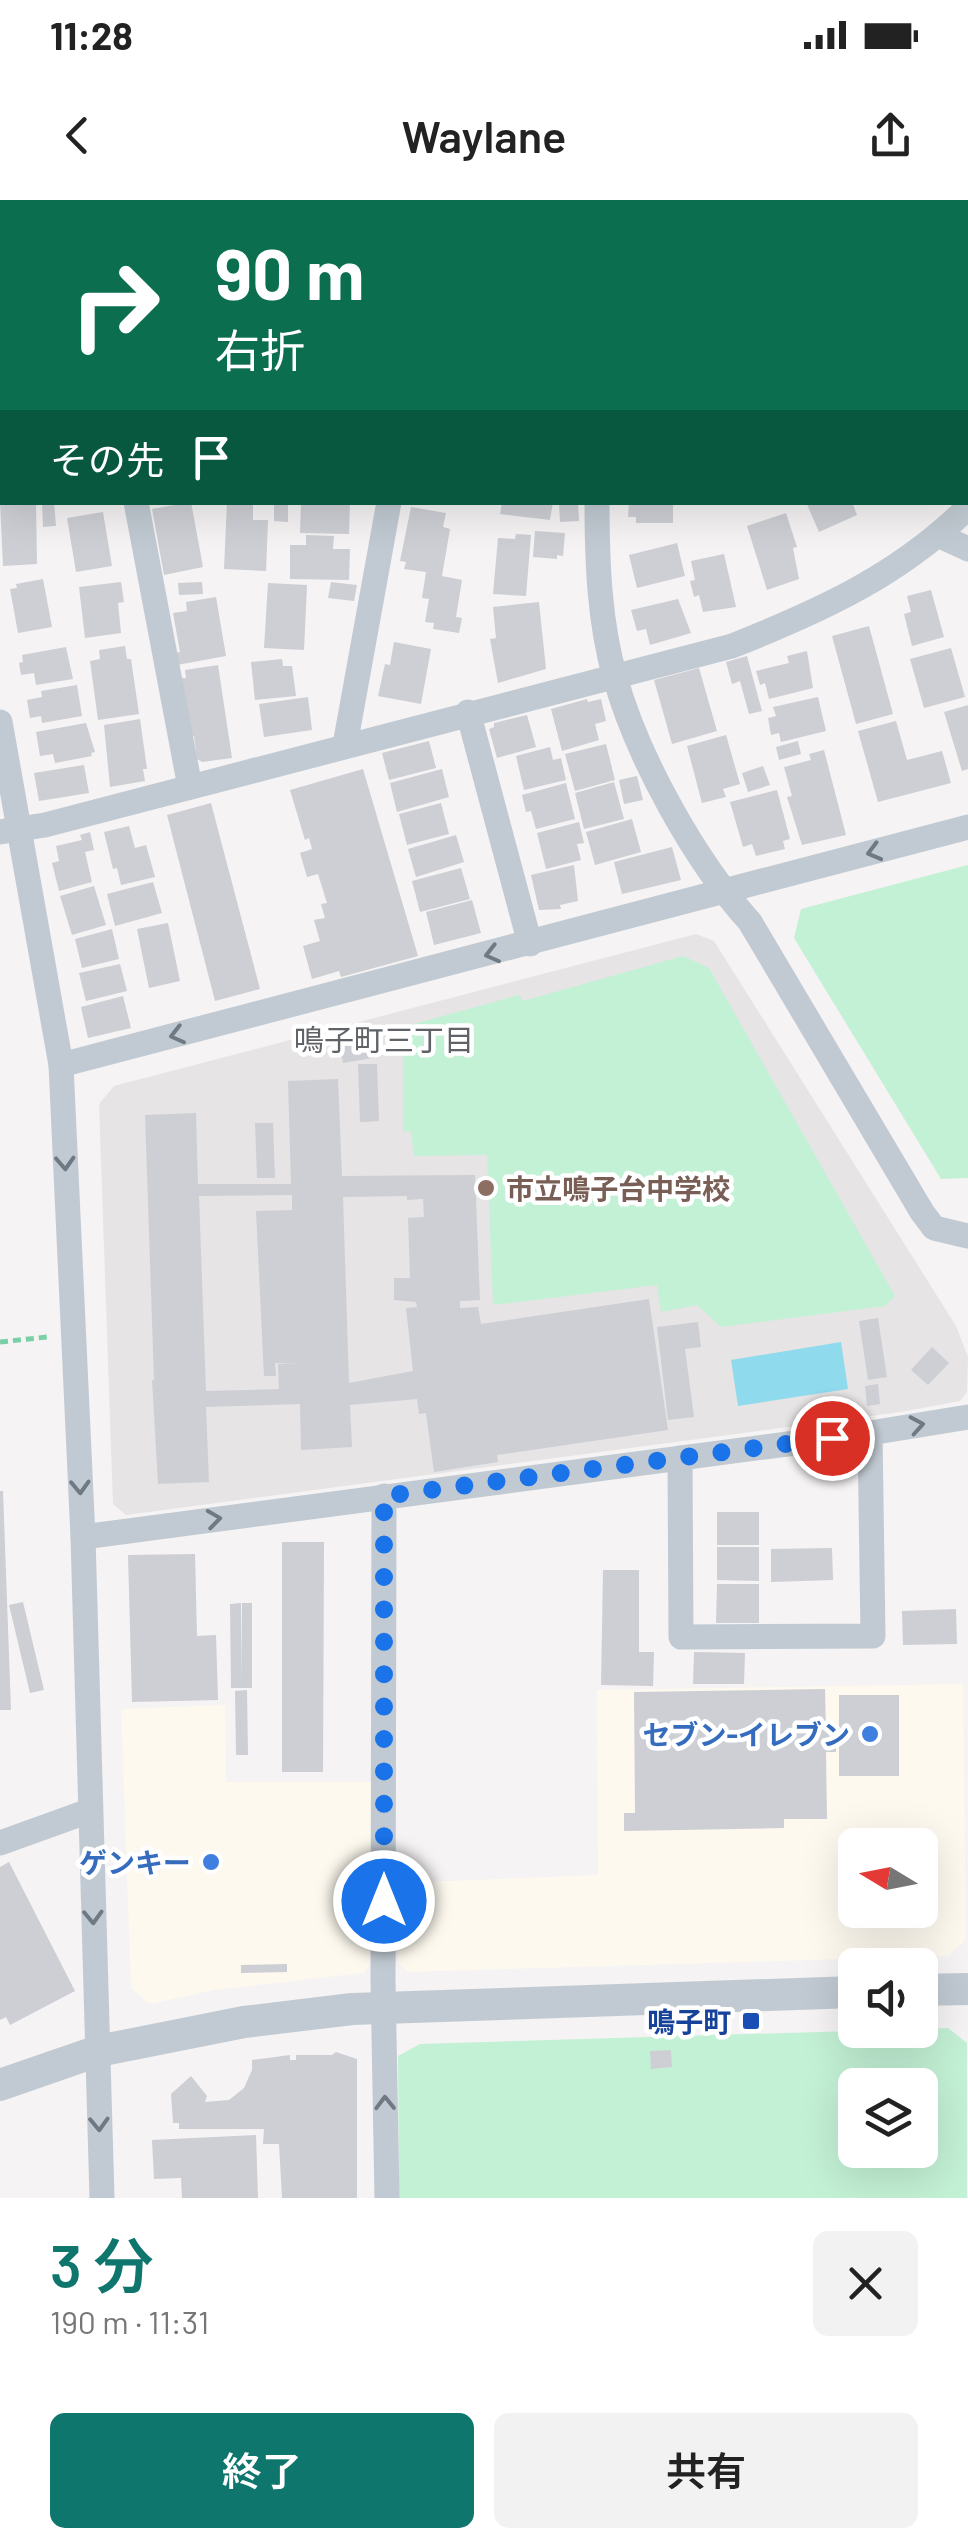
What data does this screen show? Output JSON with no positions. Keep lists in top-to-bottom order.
{
  "districts": ["鳴子町三丁目"],
  "places": {
    "other": ["市立鳴子台中学校", "セブン-イレブン", "ゲンキー"],
    "transit": ["鳴子町"]
  },
  "north": "left",
  "page": {
    "status": "11:28",
    "header": "Waylane",
    "turn": ["90 m", "右折"],
    "then": "その先",
    "heading": ["3 分", "190 m · 11:31"],
    "buttons": ["終了", "共有"]
  }
}
